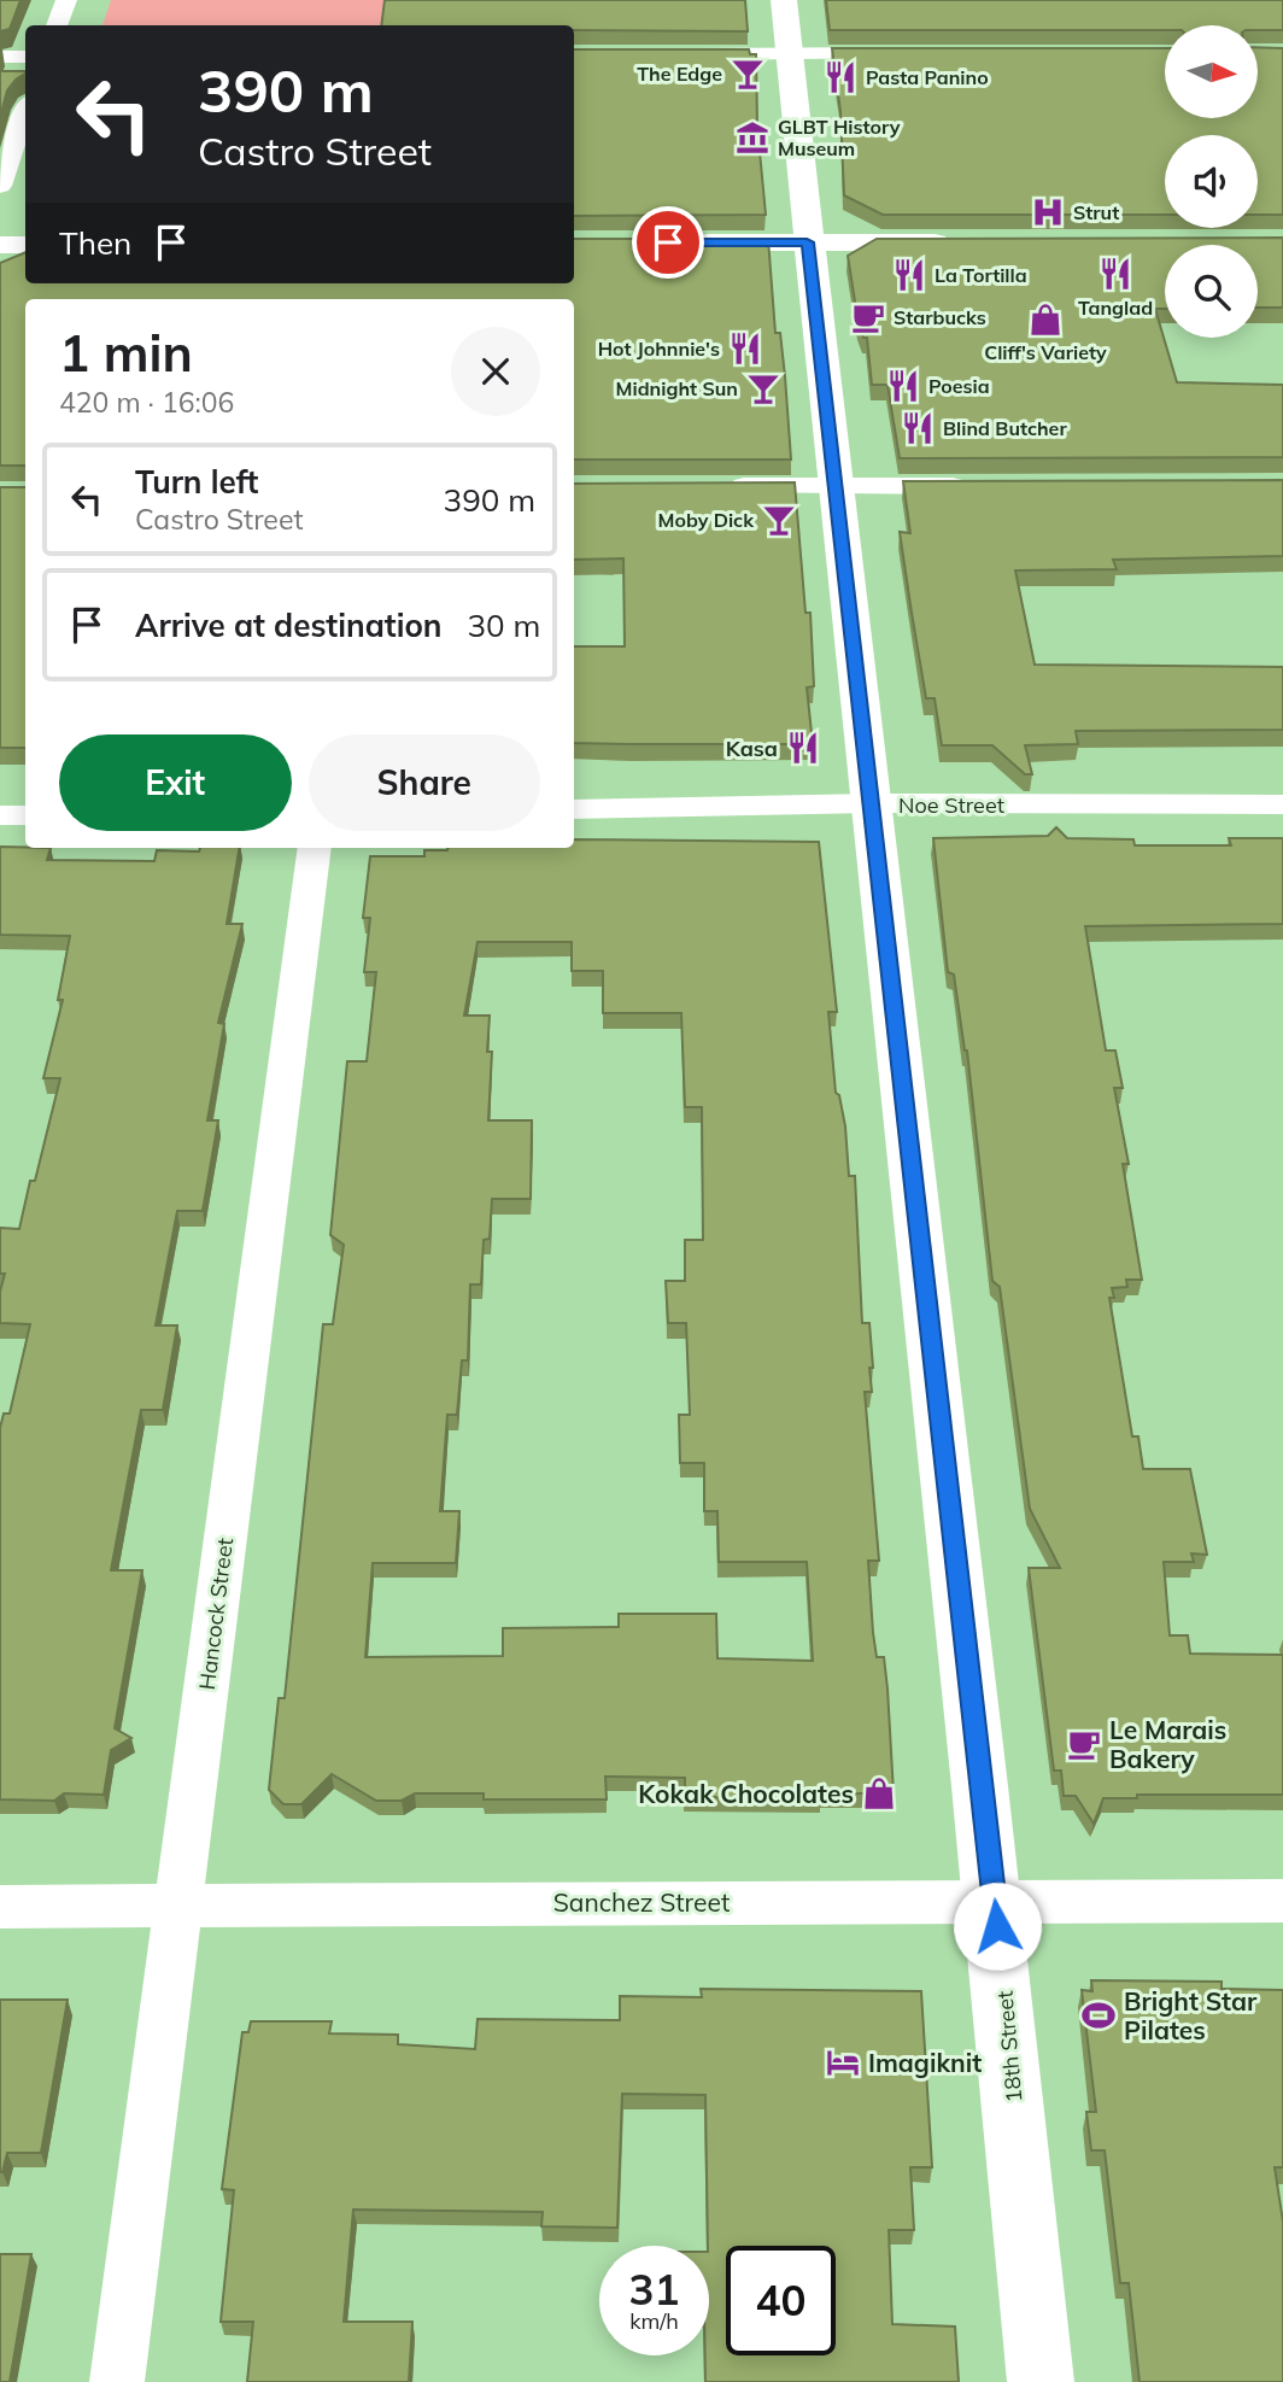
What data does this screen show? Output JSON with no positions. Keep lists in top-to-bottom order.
{
  "streets": {
    "street": [
      "Noe Street",
      "Hancock Street",
      "Sanchez Street",
      "18th Street"
    ]
  },
  "crossings": [
    ["Noe Street", "18th Street"],
    ["Hancock Street", "Sanchez Street"],
    ["Sanchez Street", "18th Street"]
  ],
  "places": {
    "bar": ["The Edge", "Midnight Sun", "Moby Dick"],
    "restaurant": [
      "Pasta Panino",
      "Tanglad",
      "La Tortilla",
      "Hot Johnnie's",
      "Poesia",
      "Blind Butcher",
      "Kasa"
    ],
    "museum": ["GLBT History Museum"],
    "hospital": ["Strut"],
    "cafe": ["Starbucks", "Le Marais Bakery"],
    "shop": ["Cliff's Variety", "Kokak Chocolates"],
    "sports": ["Bright Star Pilates"],
    "hotel": ["Imagiknit"]
  },
  "north": "right",
  "page": {
    "turn": ["390 m", "Castro Street"],
    "then": "Then",
    "heading": ["1 min", "420 m · 16:06"],
    "list": [
      {
        "name": "Turn left",
        "note": "Castro Street",
        "value": "390 m"
      },
      {
        "name": "Arrive at destination",
        "value": "30 m"
      }
    ],
    "buttons": ["Exit", "Share"],
    "speed": "31 km/h",
    "limit": "40"
  }
}
